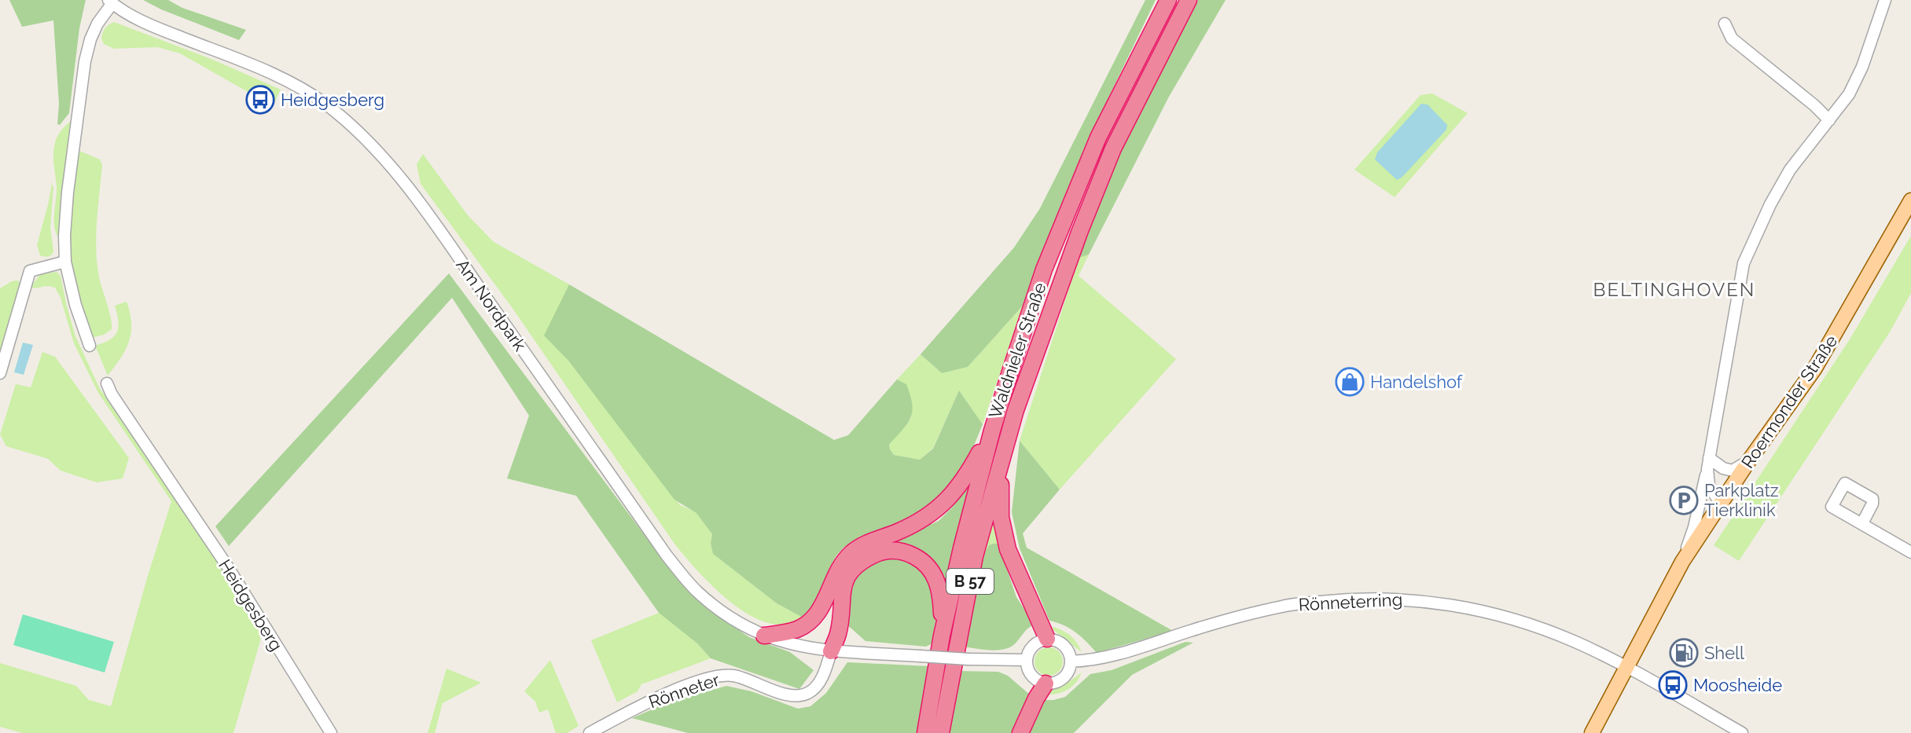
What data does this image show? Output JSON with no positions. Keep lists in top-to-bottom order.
{
  "streets": {
    "highway": ["Waldnieler Straße", "B 57"],
    "main road": ["Roermonder Straße"],
    "street": [
      "Am Nordpark",
      "Rönneterring",
      "Heidgesberg",
      "Rönneter"
    ]
  },
  "crossings": [
    ["Am Nordpark", "Rönneter"],
    ["Roermonder Straße", "Rönneterring"]
  ],
  "districts": ["BELTINGHOVEN"],
  "places": {
    "bus stop": ["Heidgesberg", "Moosheide"],
    "shop": ["Handelshof"],
    "parking": ["Parkplatz Tierklinik"],
    "fuel station": ["Shell"]
  }
}
